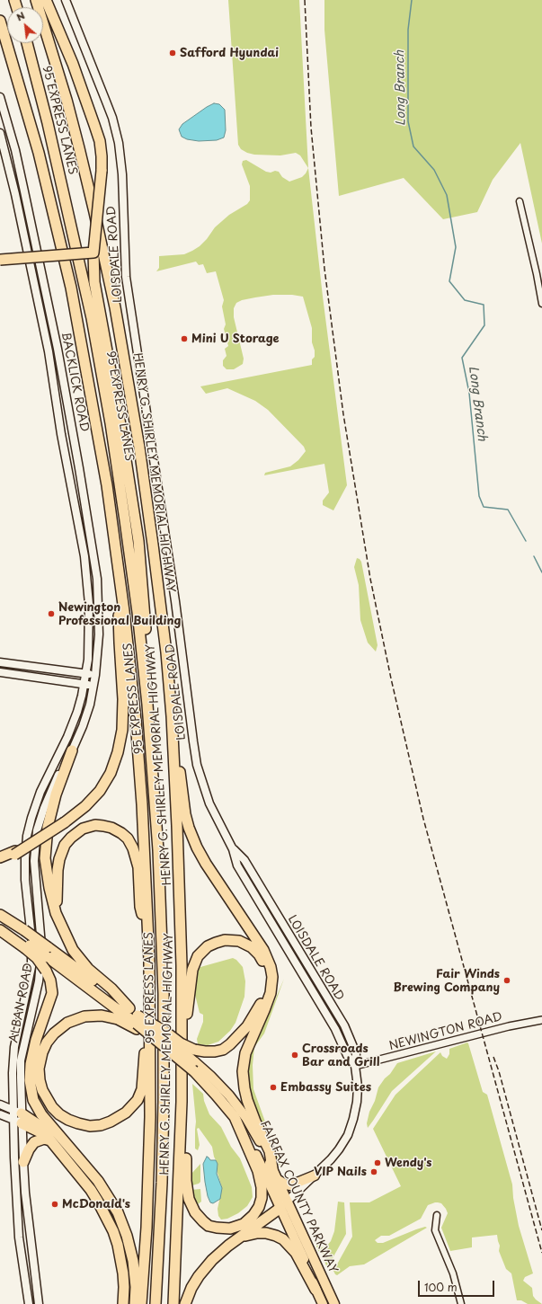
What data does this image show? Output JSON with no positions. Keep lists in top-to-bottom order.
{
  "streets": {
    "highway": ["95 EXPRESS LANES", "HENRY G. SHIRLEY MEMORIAL HIGHWAY", "FAIRFAX COUNTY PARKWAY"],
    "main road": ["LOISDALE ROAD", "BACKLICK ROAD", "ALBAN ROAD"],
    "street": ["NEWINGTON ROAD"]
  },
  "crossings": [
    ["LOISDALE ROAD", "NEWINGTON ROAD"],
    ["LOISDALE ROAD", "FAIRFAX COUNTY PARKWAY"],
    ["BACKLICK ROAD", "ALBAN ROAD"],
    ["ALBAN ROAD", "FAIRFAX COUNTY PARKWAY"]
  ],
  "water": ["Long Branch"],
  "places": [
    "Safford Hyundai",
    "Mini U Storage",
    "Newington Professional Building",
    "Fair Winds Brewing Company",
    "Crossroads Bar and Grill",
    "Embassy Suites",
    "Wendy's",
    "VIP Nails",
    "McDonald's"
  ],
  "scale_bar": "100 m",
  "north": "top left"
}
